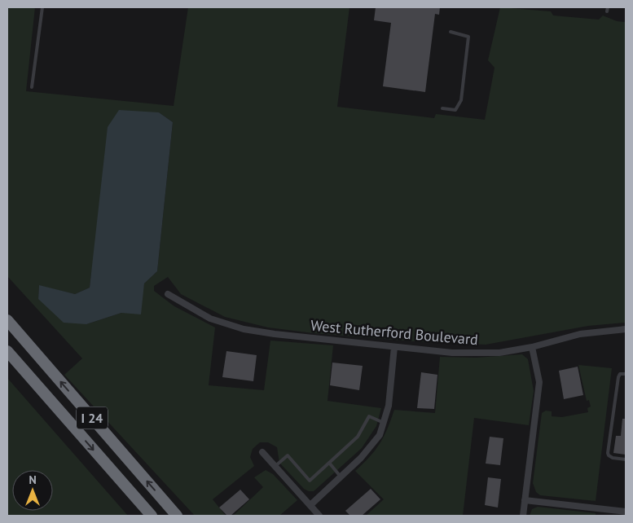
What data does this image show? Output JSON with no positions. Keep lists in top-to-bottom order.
{
  "streets": {
    "highway": ["I 24"],
    "street": ["West Rutherford Boulevard"]
  },
  "north": "top"
}
